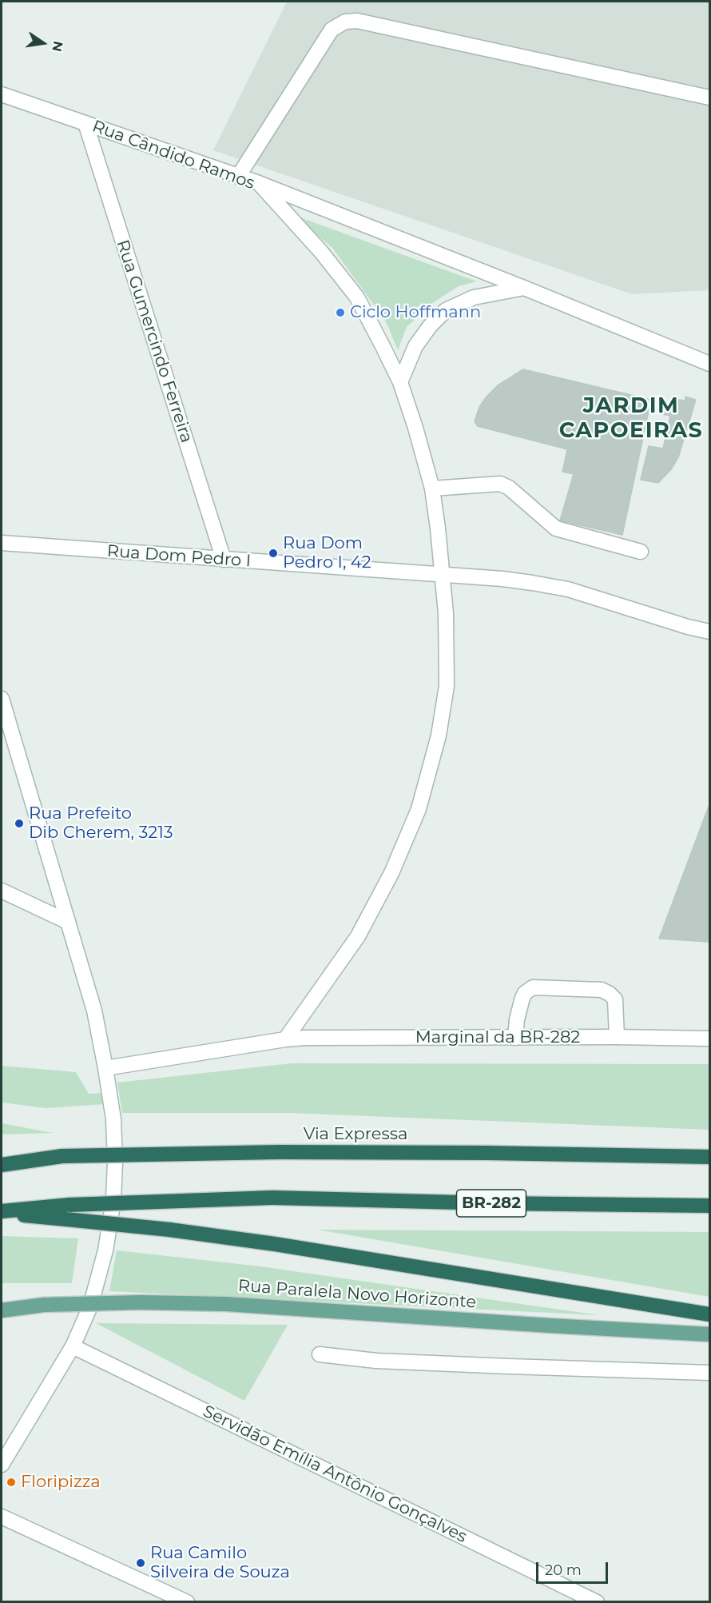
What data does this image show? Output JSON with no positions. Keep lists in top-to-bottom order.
{
  "streets": {
    "highway": ["Via Expressa", "BR-282"],
    "main road": ["Rua Paralela Novo Horizonte"],
    "street": [
      "Rua Cândido Ramos",
      "Rua Gumercindo Ferreira",
      "Rua Dom Pedro I",
      "Marginal da BR-282",
      "Servidão Emília Antônio Gonçalves"
    ]
  },
  "crossings": [
    ["Rua Cândido Ramos", "Rua Gumercindo Ferreira"],
    ["Rua Cândido Ramos", "Rua Dom Pedro I"],
    ["Rua Cândido Ramos", "Marginal da BR-282"],
    ["Rua Gumercindo Ferreira", "Rua Dom Pedro I"]
  ],
  "districts": ["JARDIM CAPOEIRAS"],
  "places": [
    "Ciclo Hoffmann",
    "Rua Dom Pedro I, 42",
    "Rua Prefeito Dib Cherem, 3213",
    "Floripizza",
    "Rua Camilo Silveira de Souza"
  ],
  "scale_bar": "20 m",
  "north": "right"
}
